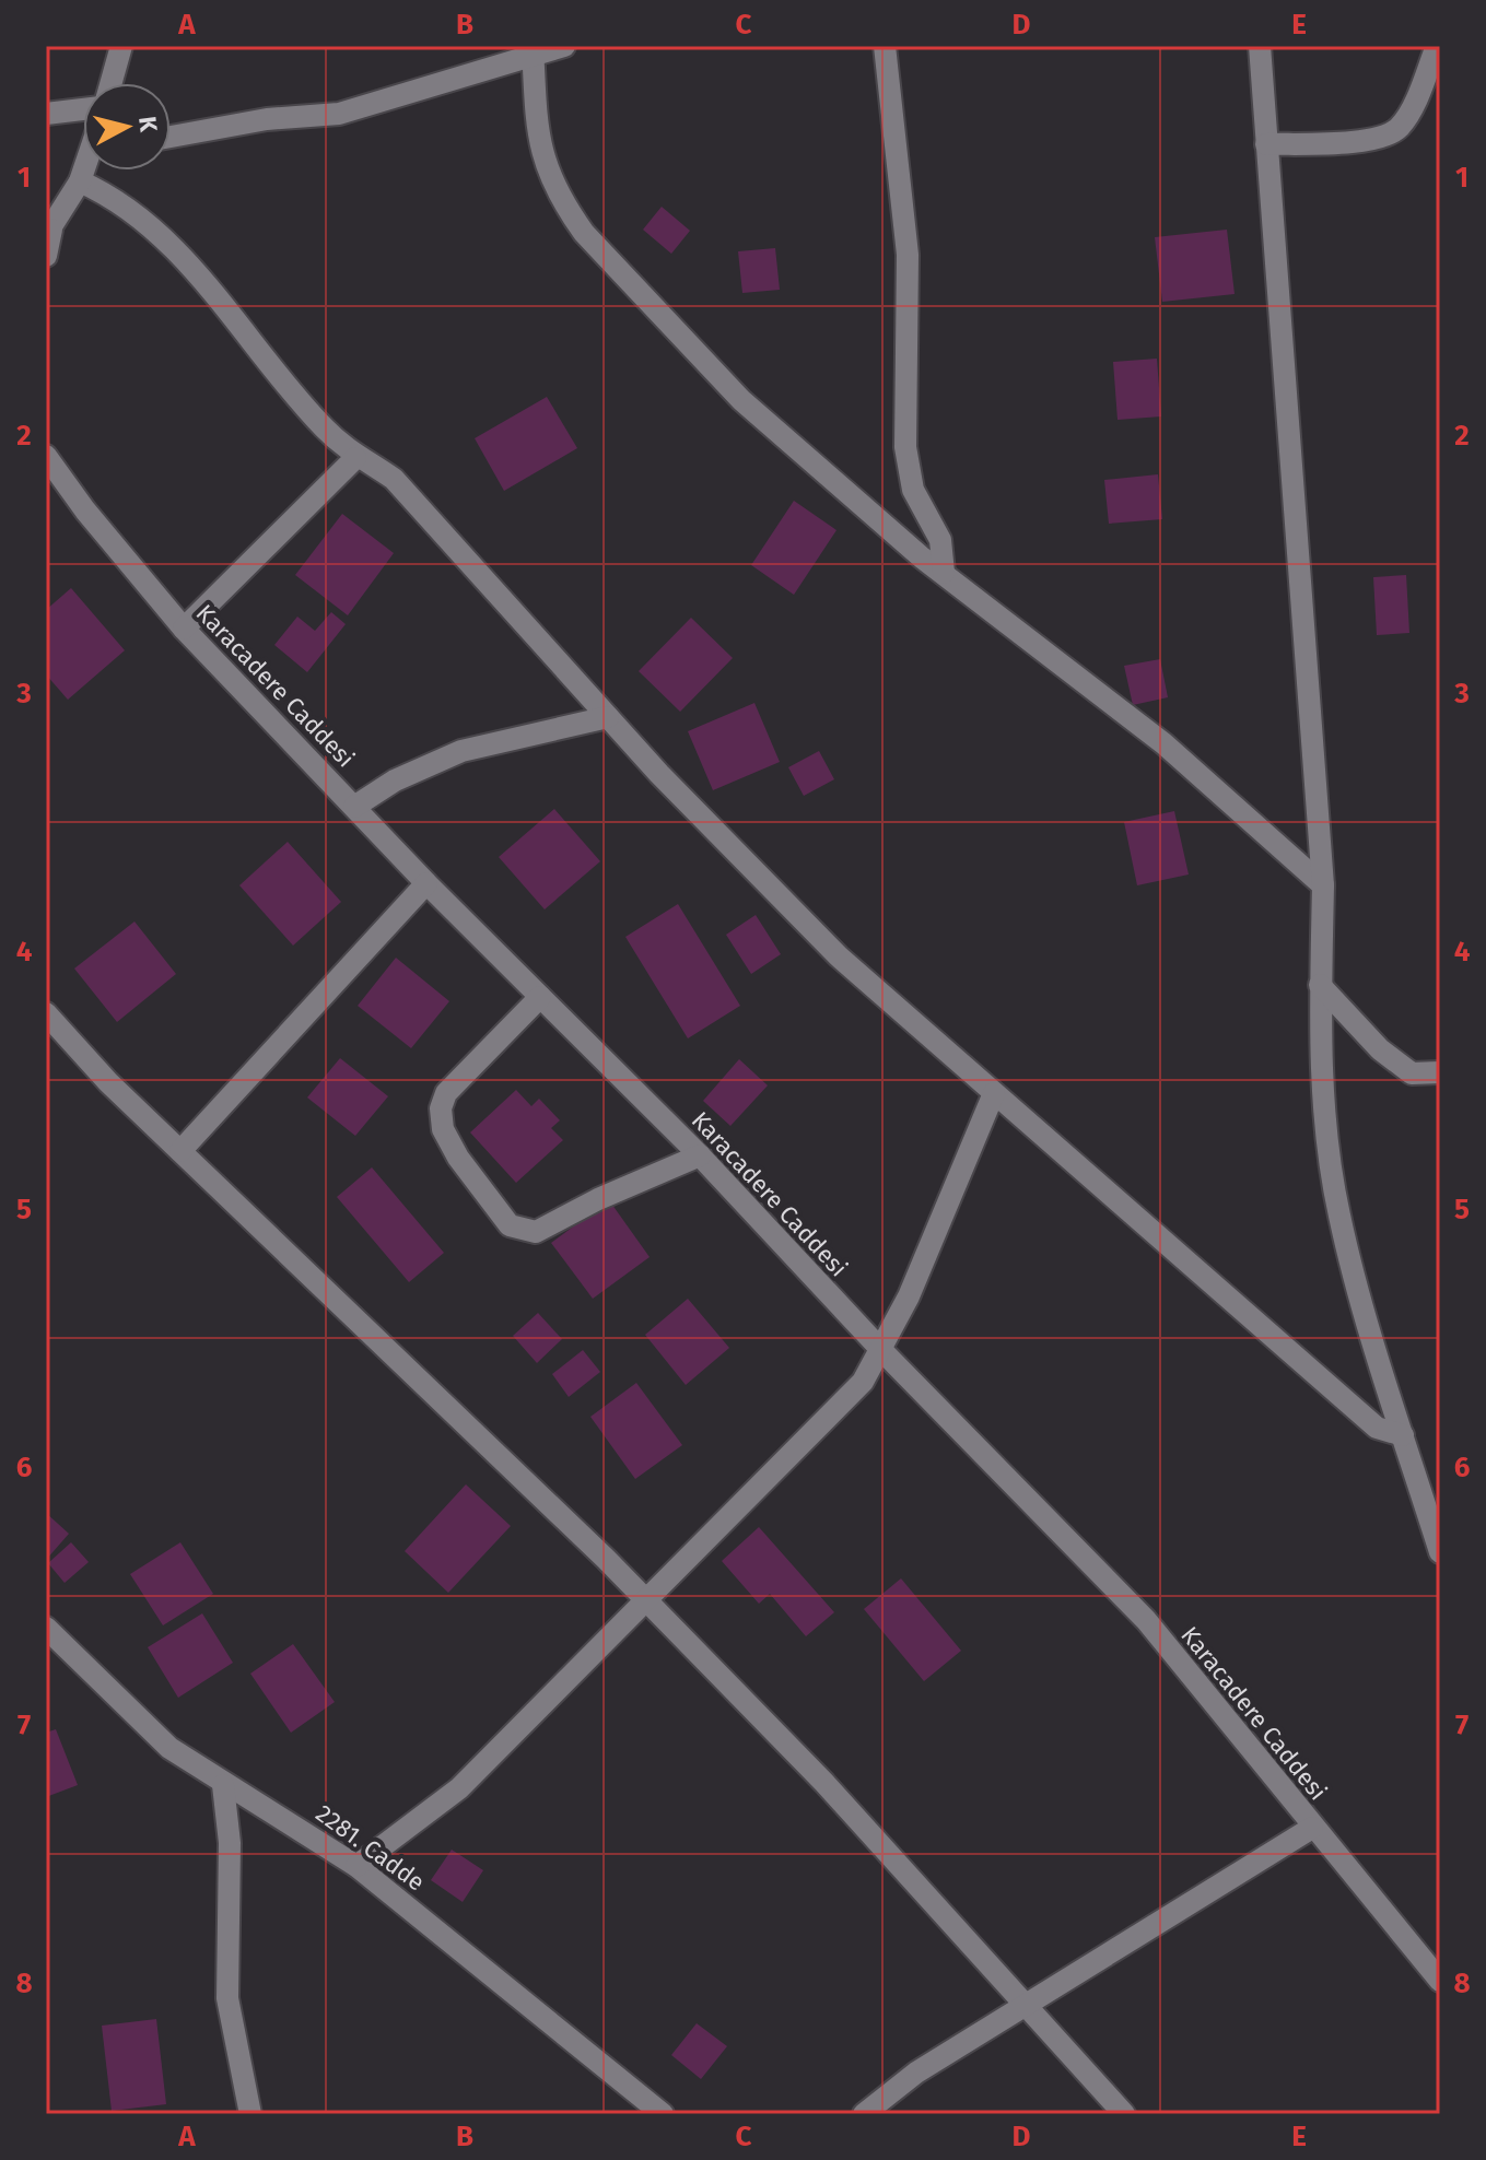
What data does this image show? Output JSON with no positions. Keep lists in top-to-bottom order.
{
  "streets": {
    "street": ["Karacadere Caddesi", "2281. Cadde"]
  },
  "north": "right",
  "grid": {
    "columns": [
      "A",
      "B",
      "C",
      "D",
      "E"
    ],
    "rows": [
      "1",
      "2",
      "3",
      "4",
      "5",
      "6",
      "7",
      "8"
    ]
  }
}
